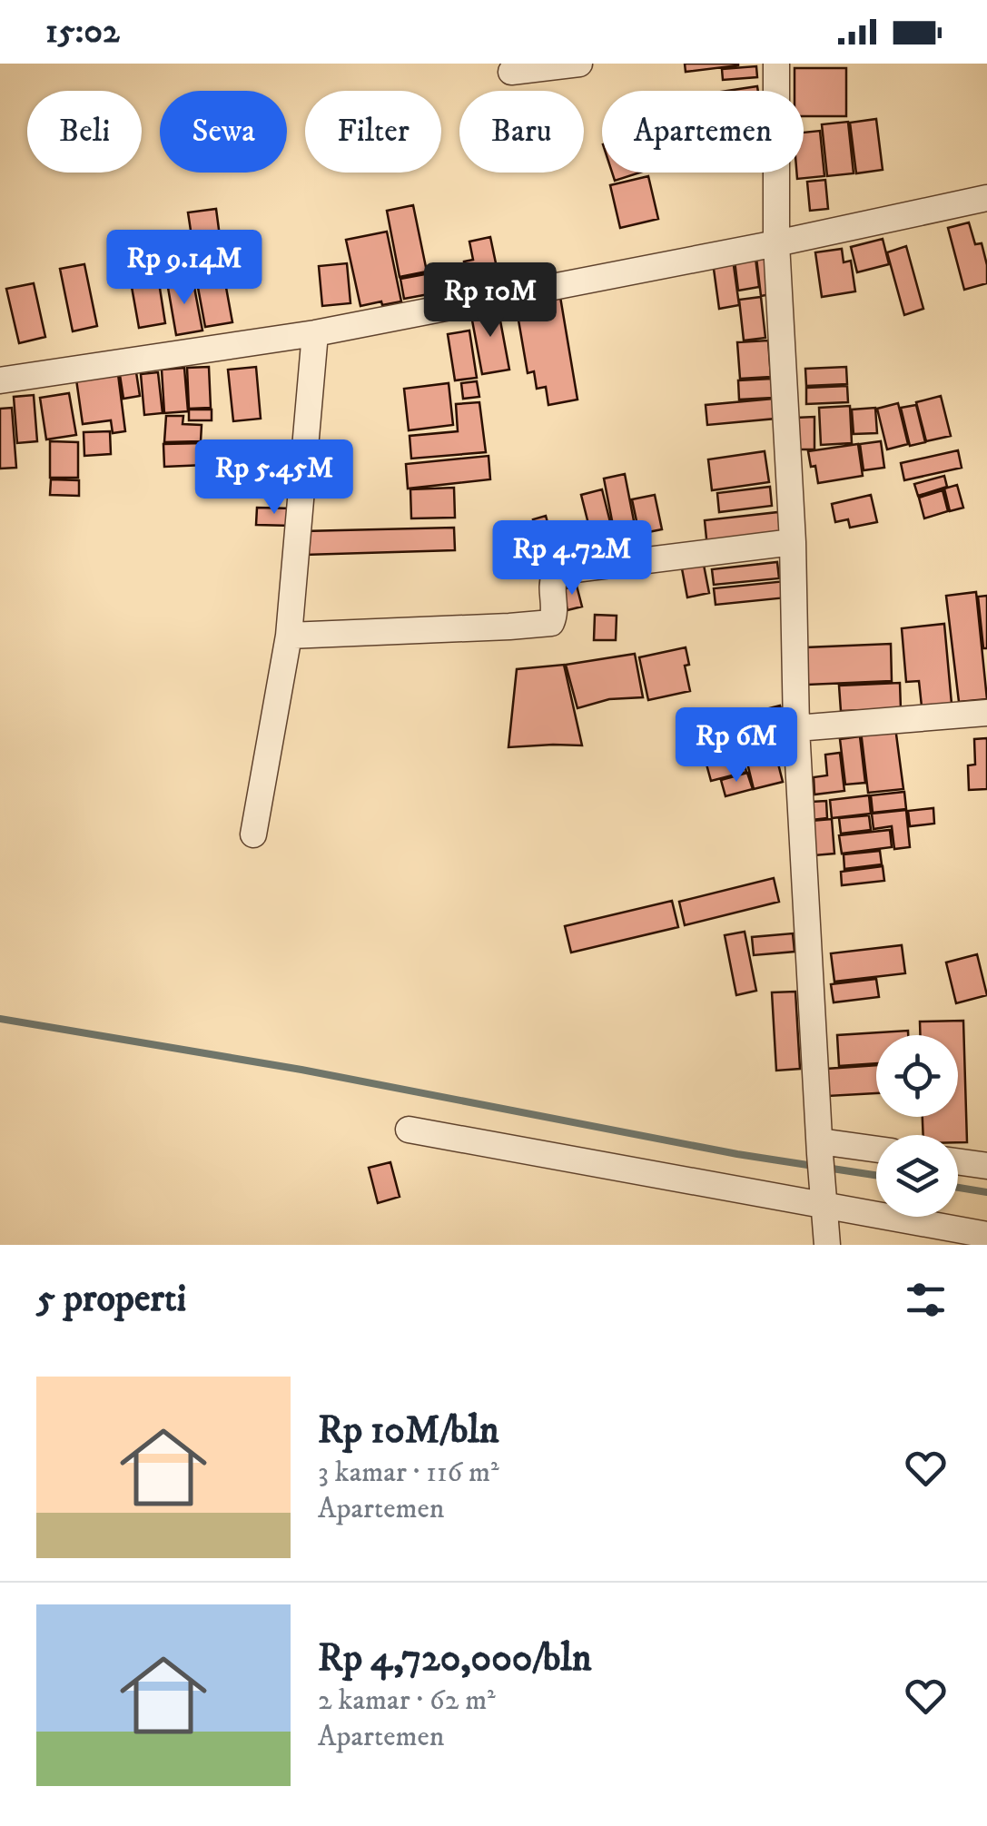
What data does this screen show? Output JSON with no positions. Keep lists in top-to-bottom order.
{
  "page": {
    "status": "15:02",
    "chip": [
      "Beli",
      "Sewa",
      "Filter",
      "Baru",
      "Apartemen"
    ],
    "price": [
      "Rp 9.14M",
      "Rp 10M",
      "Rp 5.45M",
      "Rp 4.72M",
      "Rp 6M"
    ],
    "heading": "5 properti",
    "list": [
      {
        "name": "Rp 10M/bln",
        "note": "3 kamar · 116 m² · Apartemen"
      },
      {
        "name": "Rp 4,720,000/bln",
        "note": "2 kamar · 62 m² · Apartemen"
      }
    ]
  }
}
